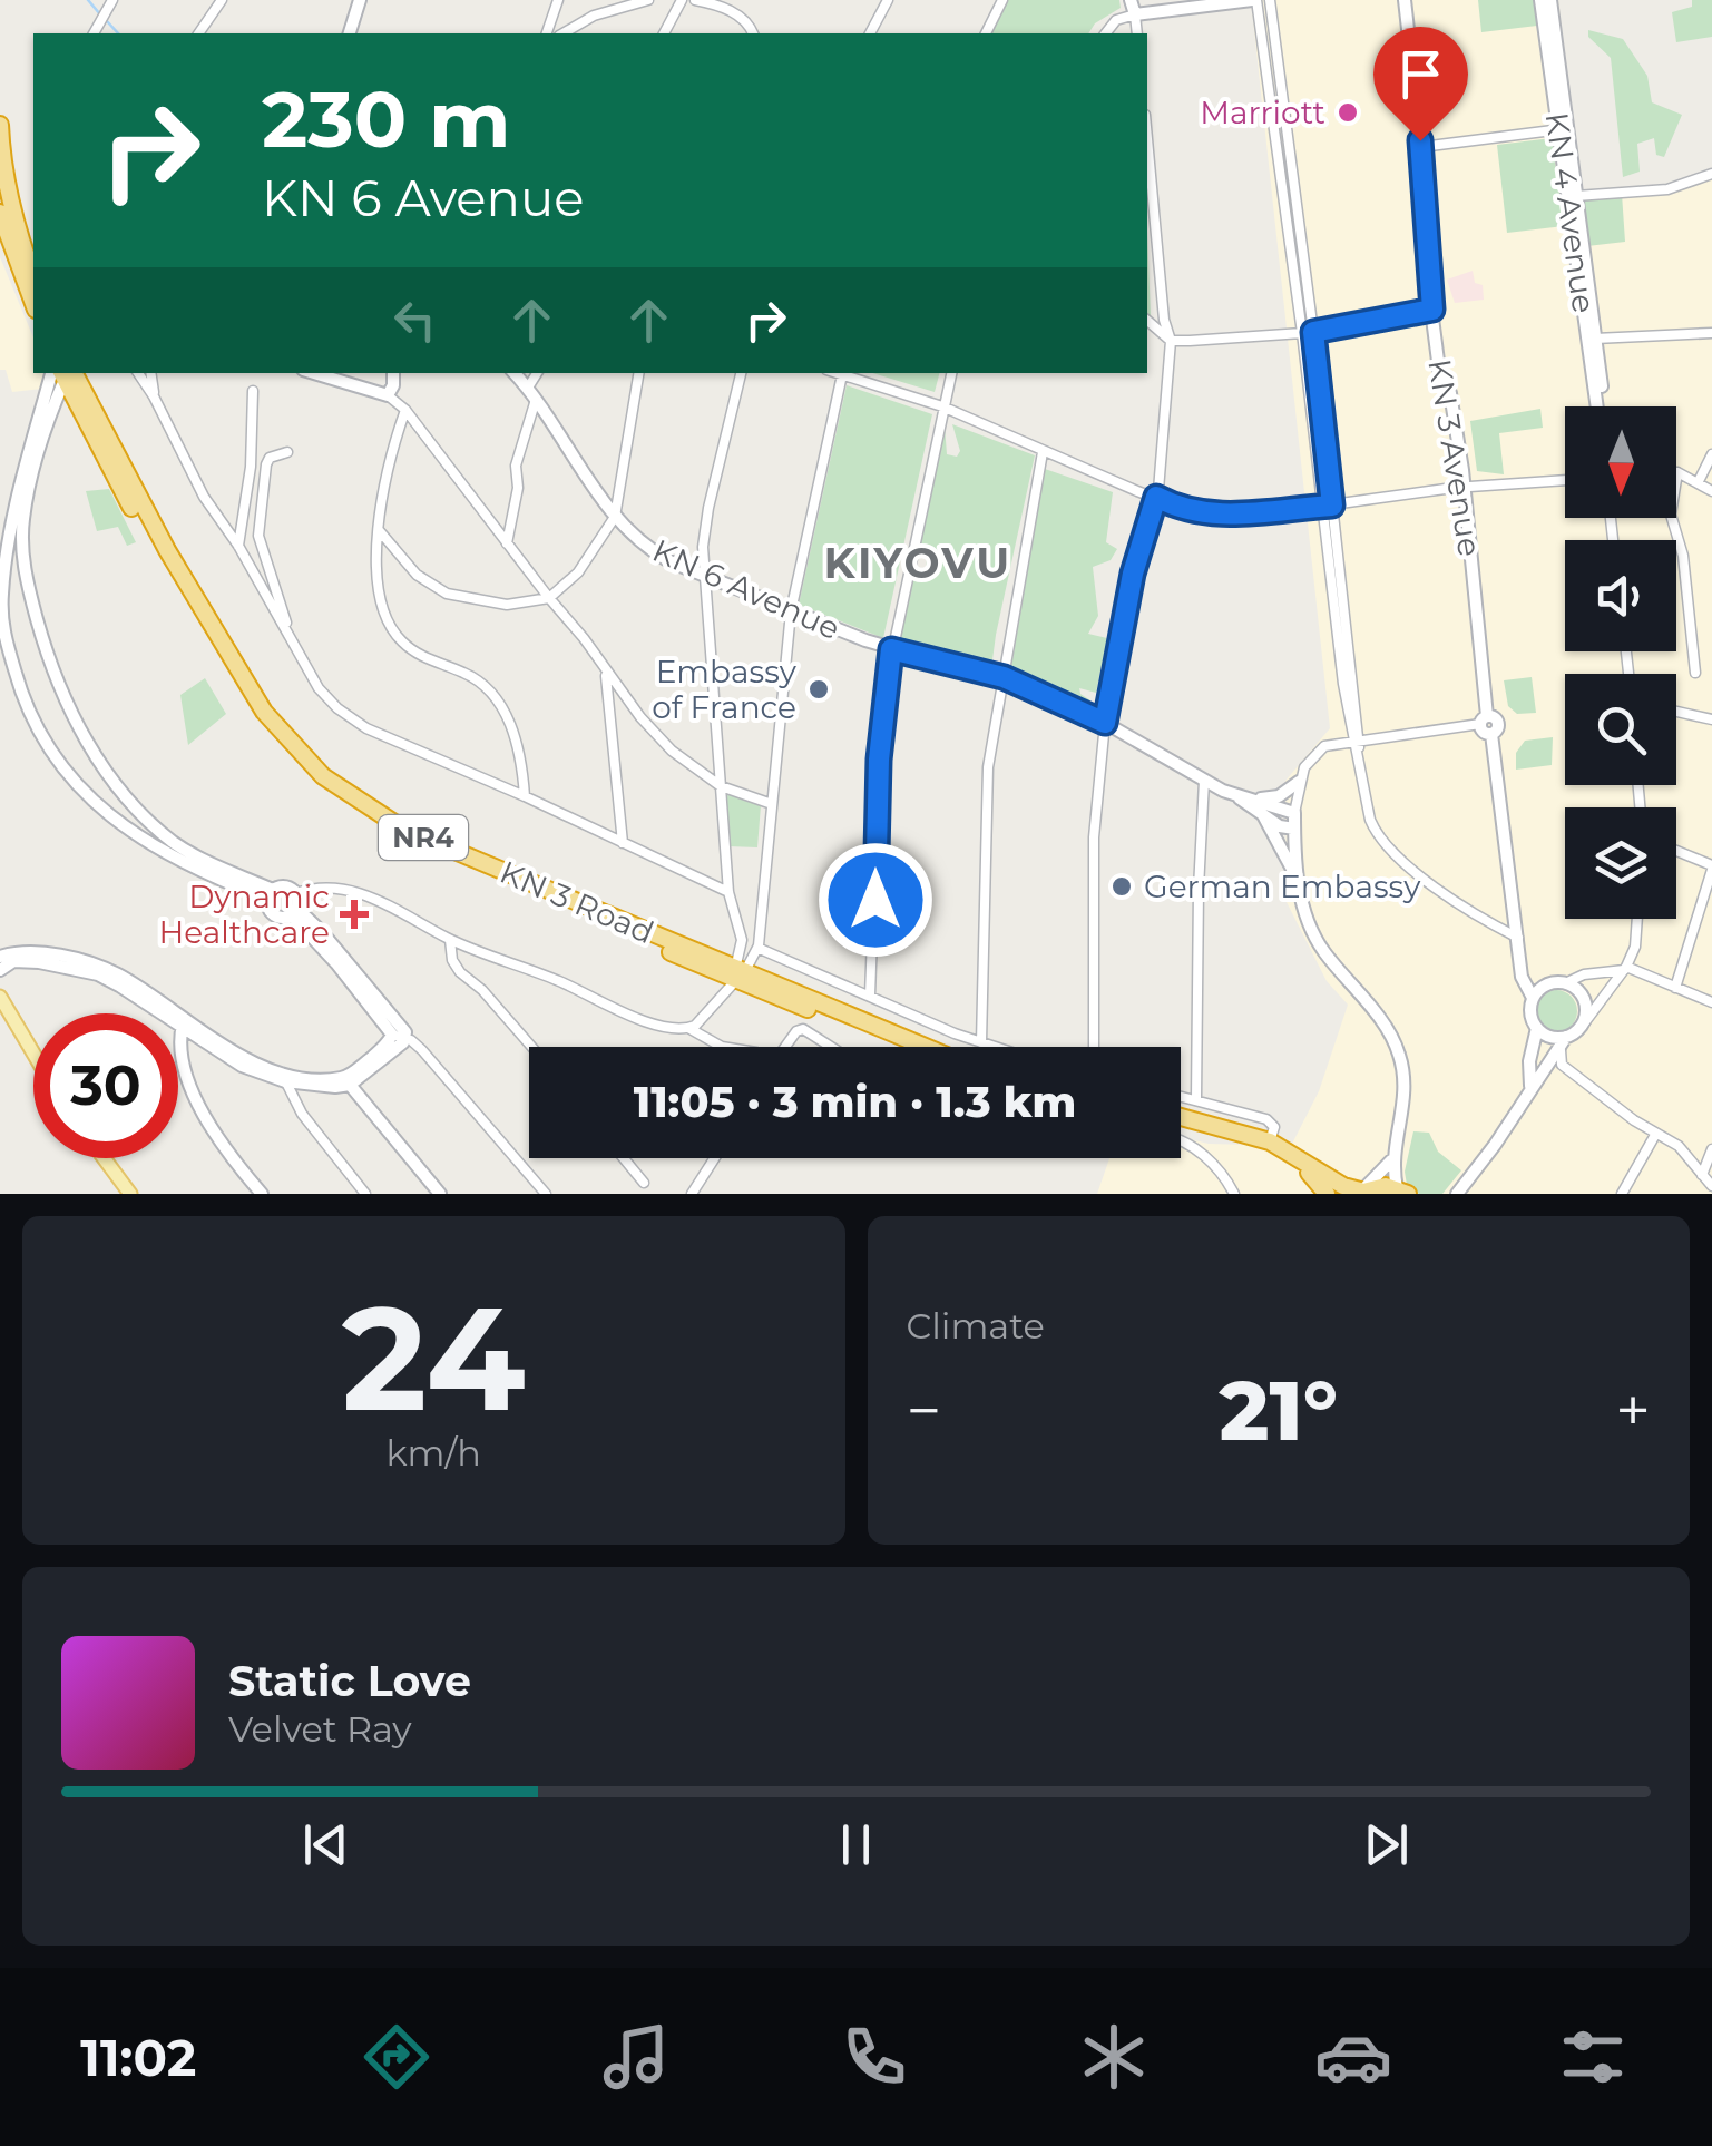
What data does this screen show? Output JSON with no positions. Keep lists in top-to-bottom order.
{
  "streets": {
    "highway": ["NR4", "KN 3 Road"],
    "street": ["KN 4 Avenue", "KN 3 Avenue", "KN 6 Avenue"]
  },
  "districts": ["KIYOVU"],
  "places": {
    "other": ["Marriott", "Embassy of France", "German Embassy"],
    "health": ["Dynamic Healthcare"]
  },
  "north": "bottom",
  "page": {
    "turn": ["230 m", "KN 6 Avenue"],
    "limit": "30",
    "trip": "11:05 · 3 min · 1.3 km",
    "tile": [
      ["24", "km/h"],
      "Climate"
    ],
    "heat": ["−", "21°", "+"],
    "song": ["Static Love", "Velvet Ray"],
    "tabs": "11:02"
  }
}
